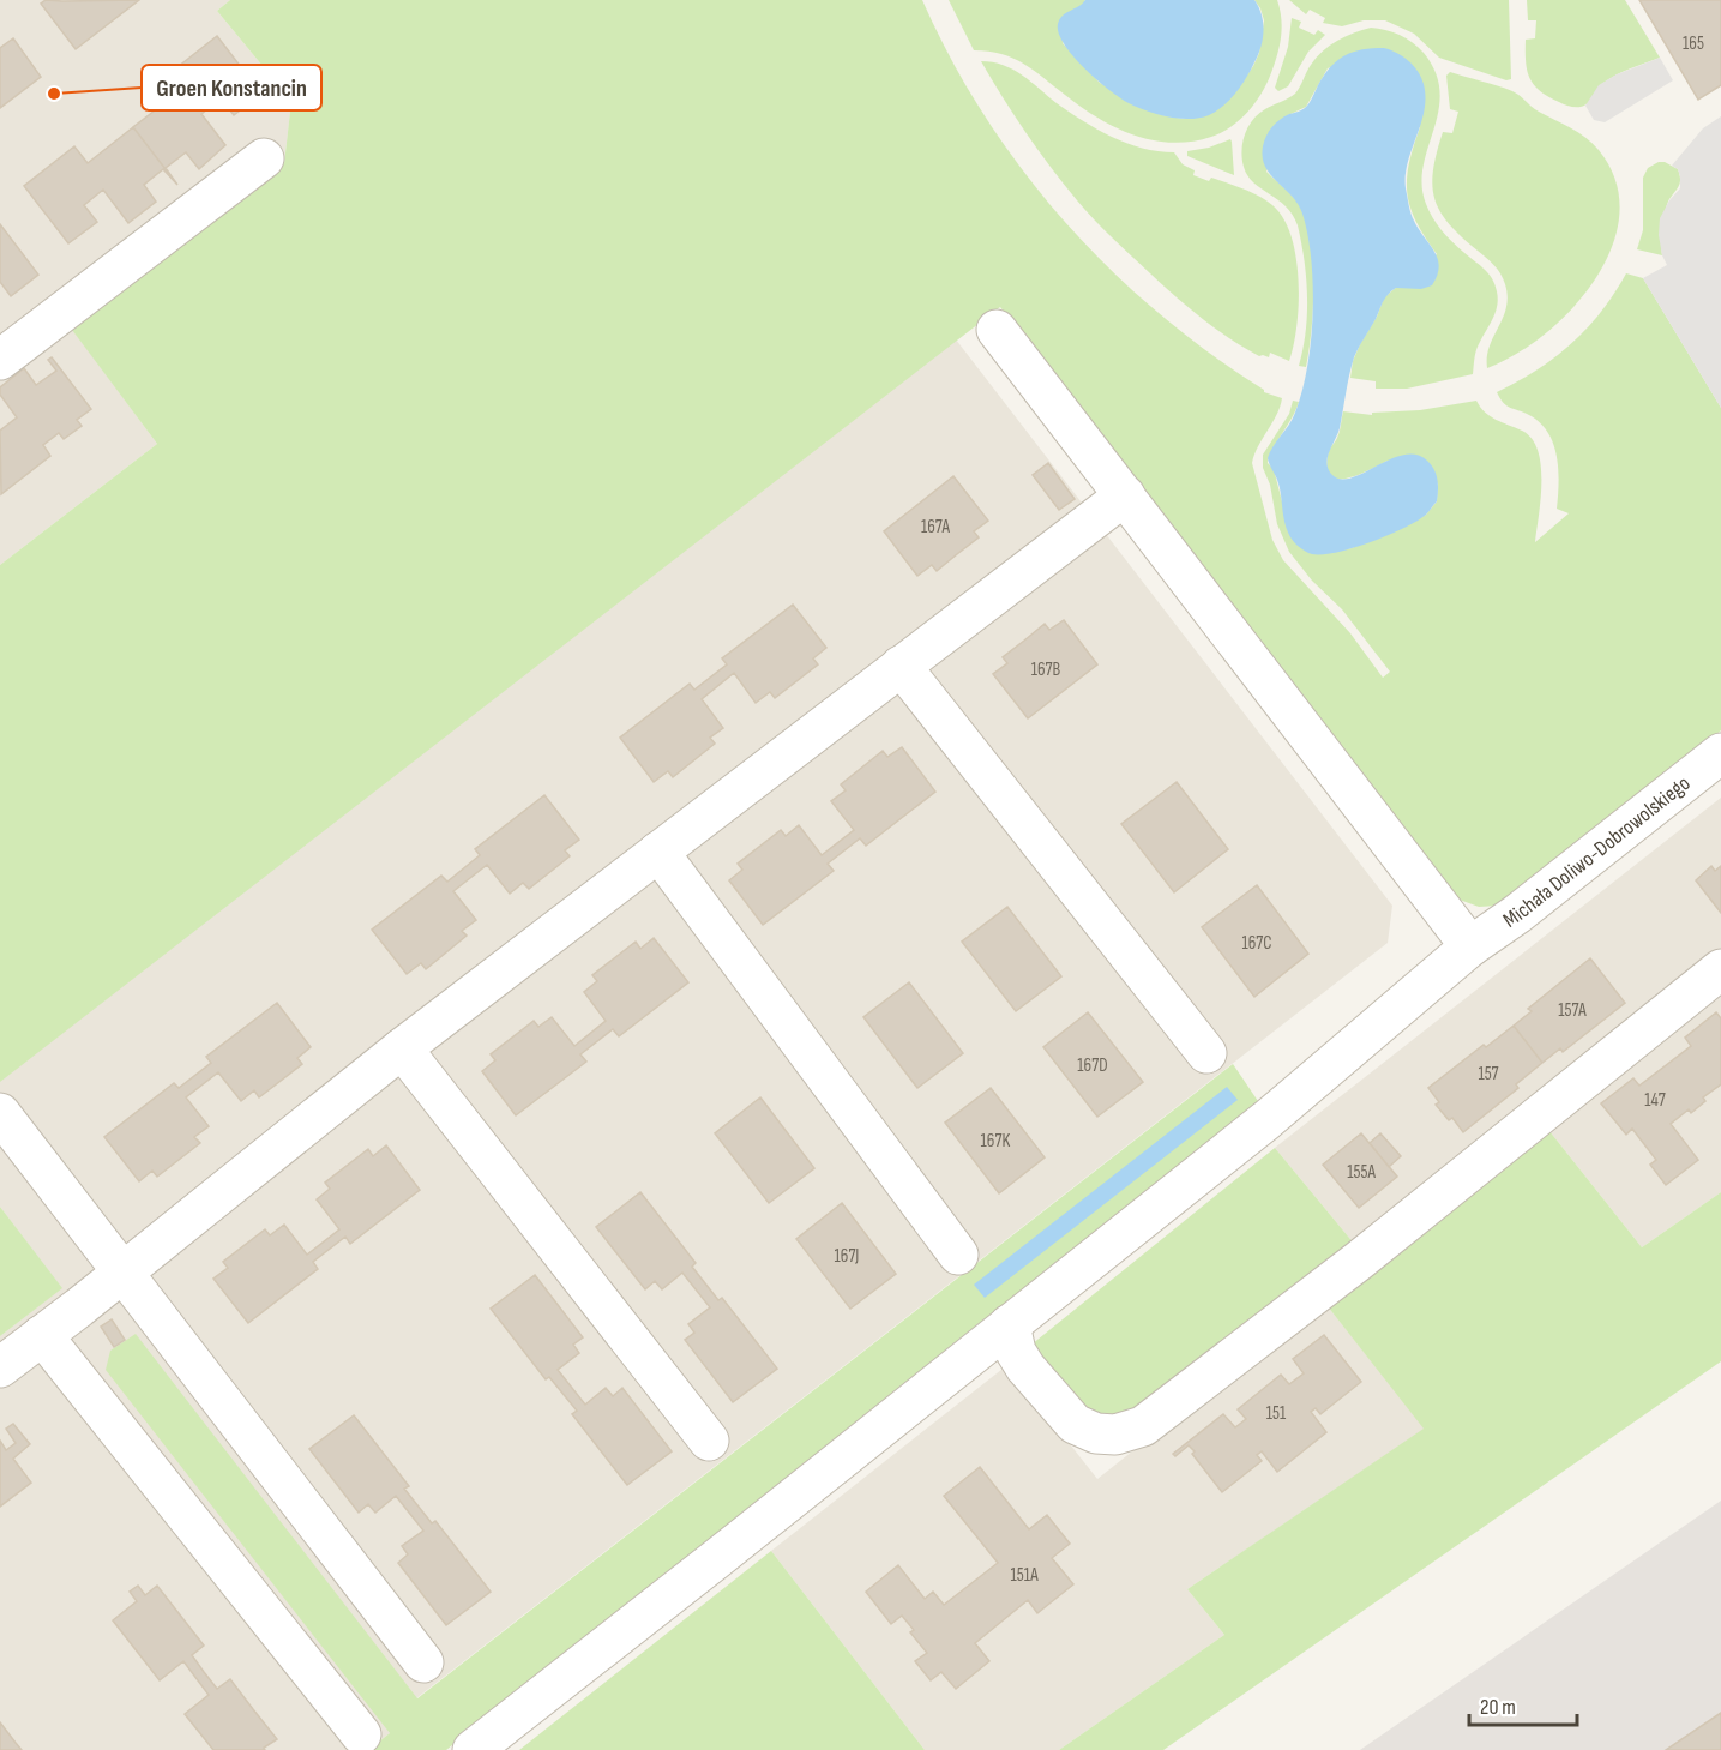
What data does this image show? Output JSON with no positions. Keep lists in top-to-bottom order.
{
  "streets": {
    "street": ["Michała Doliwo-Dobrowolskiego"]
  },
  "places": ["Groen Konstancin"],
  "house_numbers": [
    "165",
    "167A",
    "167B",
    "167C",
    "157A",
    "167D",
    "157",
    "147",
    "167K",
    "155A",
    "167J",
    "151",
    "151A"
  ],
  "scale_bar": "20 m"
}
